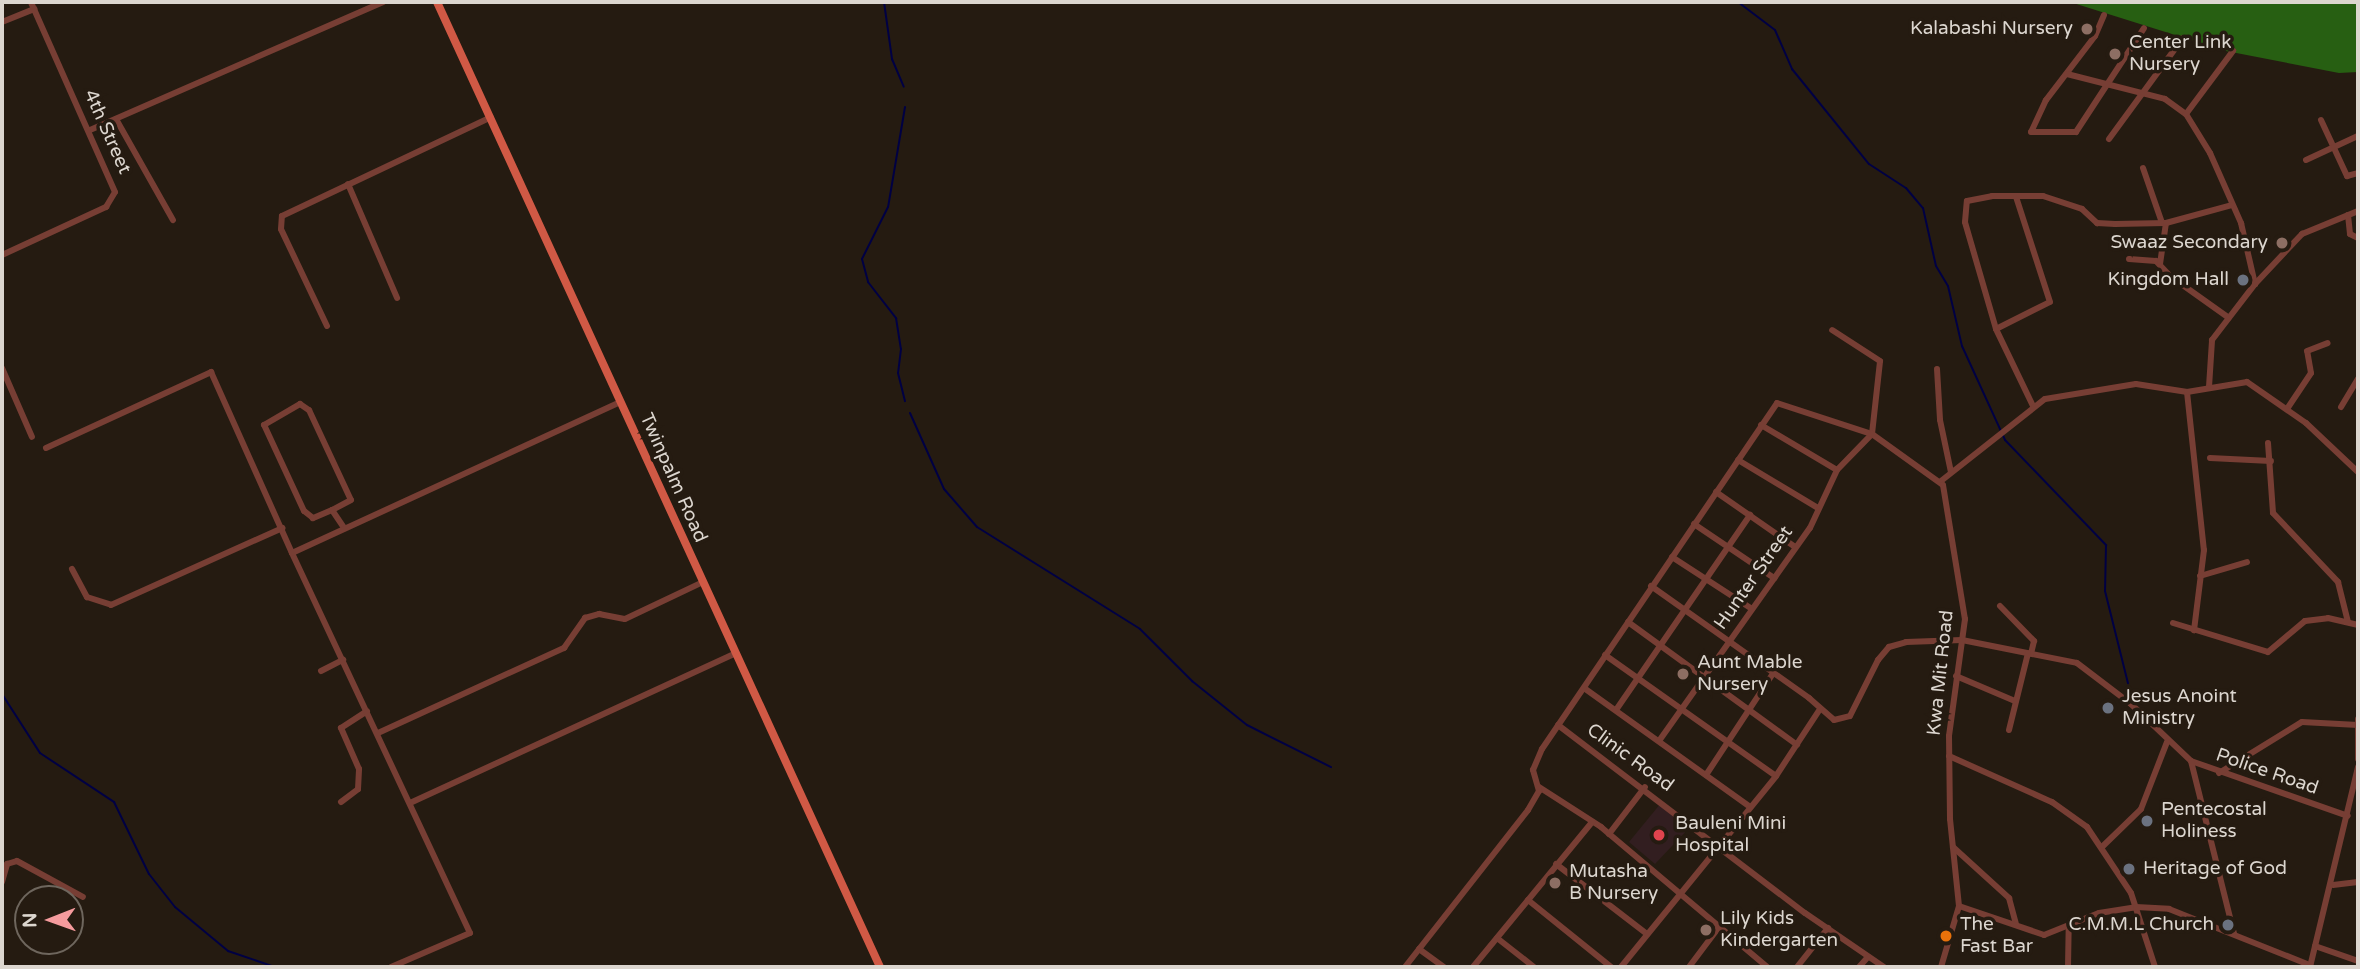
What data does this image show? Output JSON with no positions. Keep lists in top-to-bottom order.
{
  "streets": {
    "main road": ["Twinpalm Road"],
    "street": [
      "4th Street",
      "Hunter Street",
      "Kwa Mit Road",
      "Clinic Road",
      "Police Road"
    ]
  },
  "crossings": [
    ["Kwa Mit Road", "Police Road"]
  ],
  "places": [
    "Kalabashi Nursery",
    "Center Link Nursery",
    "Swaaz Secondary",
    "Kingdom Hall",
    "Aunt Mable Nursery",
    "Jesus Anoint Ministry",
    "Pentecostal Holiness",
    "Bauleni Mini Hospital",
    "Heritage of God",
    "Mutasha B Nursery",
    "C.M.M.L Church",
    "Lily Kids Kindergarten",
    "The Fast Bar"
  ],
  "north": "left"
}
